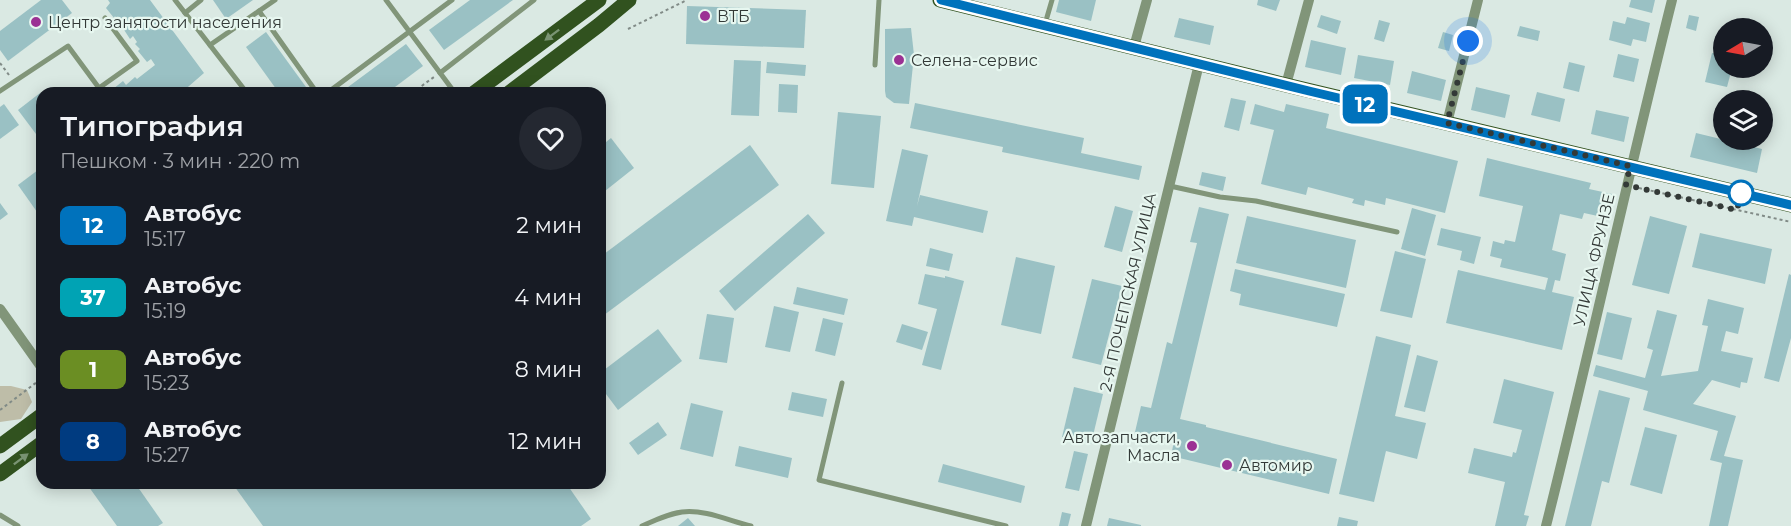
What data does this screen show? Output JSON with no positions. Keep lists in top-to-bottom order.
{
  "streets": {
    "street": ["УЛИЦА ФРУНЗЕ", "2-Я ПОЧЕПСКАЯ УЛИЦА"]
  },
  "places": [
    "ВТБ",
    "Центр занятости населения",
    "Селена-сервис",
    "Автозапчасти, Масла",
    "Автомир"
  ],
  "lines": ["bus line 12"],
  "north": "left",
  "page": {
    "on_map": "12",
    "heading": ["Типография", "Пешком · 3 мин · 220 m"],
    "list": [
      {
        "mark": "12",
        "name": "Автобус",
        "note": "15:17",
        "value": "2 мин"
      },
      {
        "mark": "37",
        "name": "Автобус",
        "note": "15:19",
        "value": "4 мин"
      },
      {
        "mark": "1",
        "name": "Автобус",
        "note": "15:23",
        "value": "8 мин"
      },
      {
        "mark": "8",
        "name": "Автобус",
        "note": "15:27",
        "value": "12 мин"
      }
    ]
  }
}
